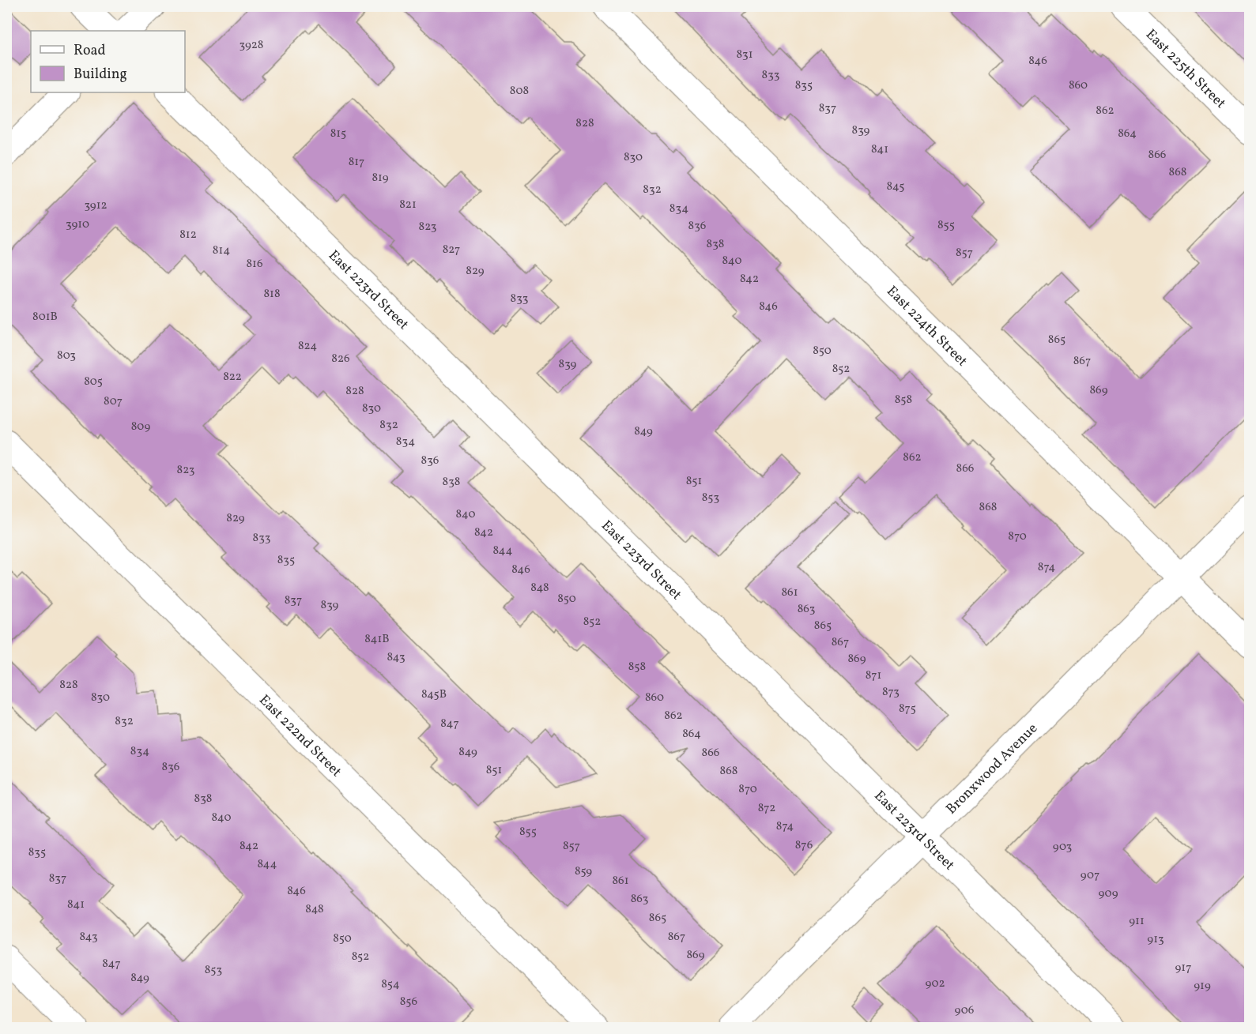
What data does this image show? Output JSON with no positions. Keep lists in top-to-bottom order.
{
  "streets": {
    "street": [
      "East 225th Street",
      "East 223rd Street",
      "East 224th Street",
      "East 222nd Street",
      "Bronxwood Avenue"
    ]
  },
  "crossings": [
    ["East 223rd Street", "Bronxwood Avenue"],
    ["East 224th Street", "Bronxwood Avenue"]
  ],
  "house_numbers": [
    "3928",
    "831",
    "846",
    "833",
    "835",
    "860",
    "808",
    "837",
    "862",
    "828",
    "839",
    "815",
    "864",
    "841",
    "866",
    "830",
    "817",
    "868",
    "819",
    "845",
    "832",
    "821",
    "3912",
    "834",
    "3910",
    "855",
    "836",
    "823",
    "812",
    "838",
    "827",
    "814",
    "857",
    "840",
    "816",
    "829",
    "842",
    "818",
    "833",
    "846",
    "801B",
    "865",
    "824",
    "850",
    "803",
    "826",
    "867",
    "839",
    "852",
    "822",
    "805",
    "869",
    "828",
    "858",
    "807",
    "830",
    "832",
    "809",
    "849",
    "834",
    "862",
    "836",
    "866",
    "823",
    "851",
    "838",
    "853",
    "868",
    "840",
    "829",
    "842",
    "870",
    "833",
    "844",
    "835",
    "874",
    "846",
    "848",
    "861",
    "850",
    "837",
    "839",
    "863",
    "852",
    "865",
    "841B",
    "867",
    "843",
    "869",
    "858",
    "871",
    "828",
    "873",
    "845B",
    "830",
    "860",
    "875",
    "862",
    "832",
    "847",
    "864",
    "834",
    "849",
    "866",
    "836",
    "851",
    "868",
    "870",
    "838",
    "872",
    "840",
    "874",
    "855",
    "876",
    "842",
    "857",
    "903",
    "835",
    "844",
    "859",
    "907",
    "837",
    "861",
    "846",
    "909",
    "863",
    "841",
    "848",
    "865",
    "911",
    "843",
    "867",
    "850",
    "913",
    "869",
    "852",
    "847",
    "917",
    "853",
    "849",
    "902",
    "854",
    "919",
    "856",
    "906"
  ],
  "legend": ["Road", "Building"]
}
